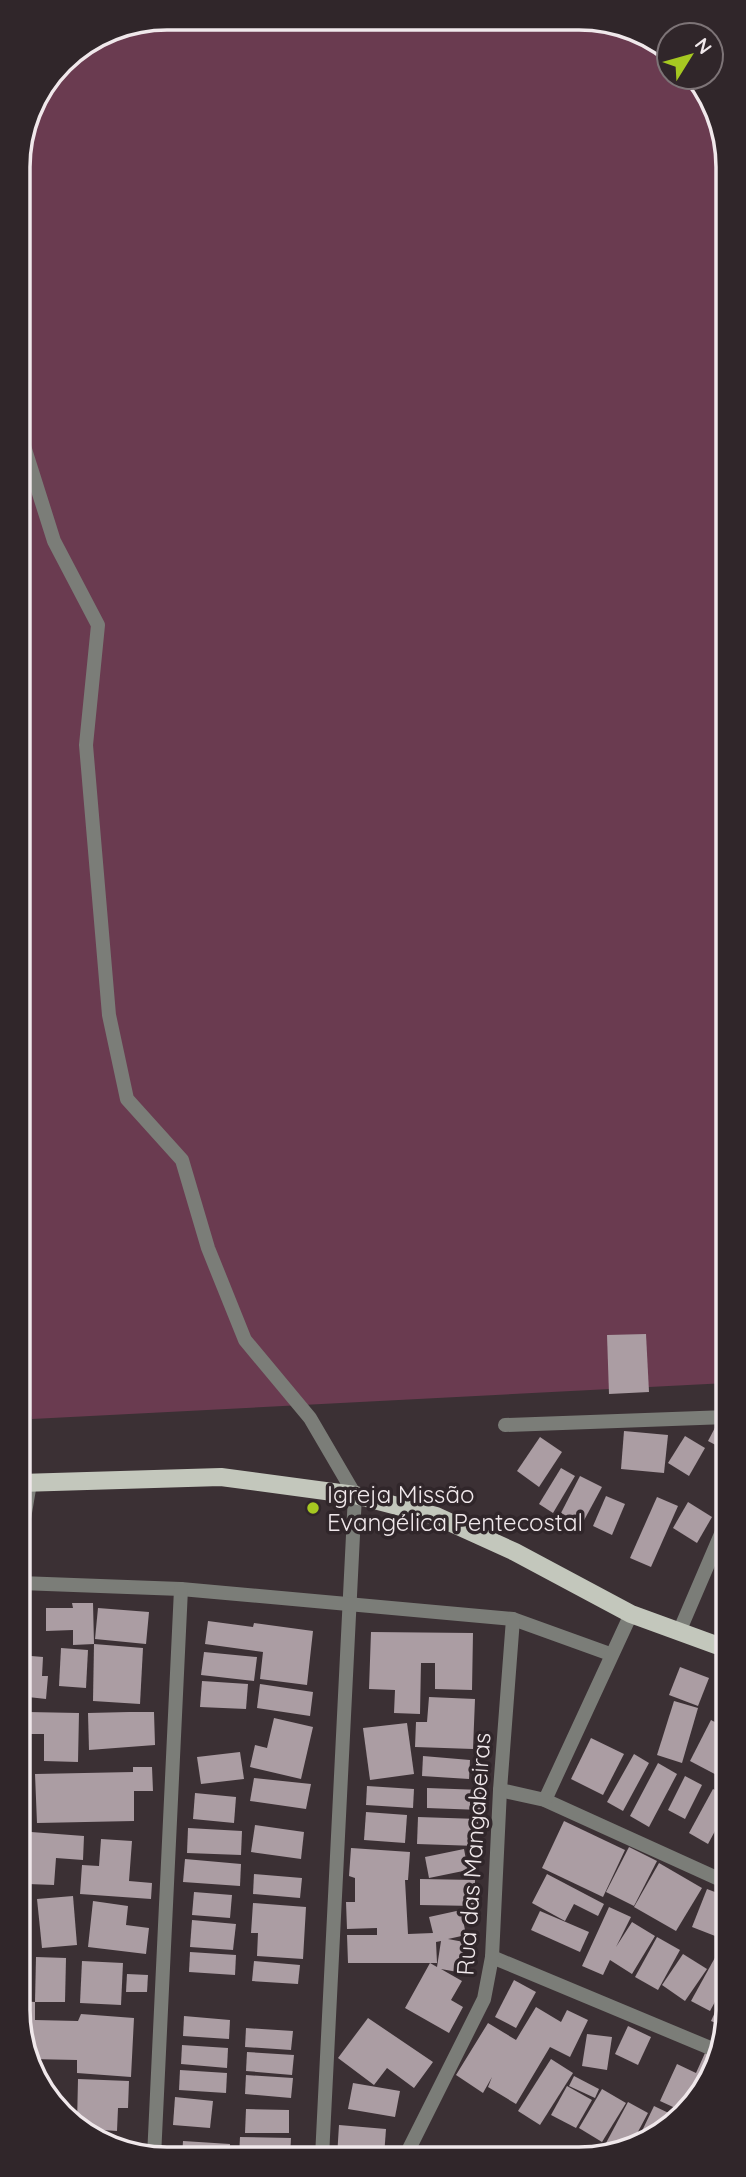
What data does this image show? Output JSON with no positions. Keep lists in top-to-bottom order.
{
  "streets": {
    "street": ["Rua das Mangabeiras"]
  },
  "places": ["Igreja Missão Evangélica Pentecostal"],
  "north": "top right"
}
